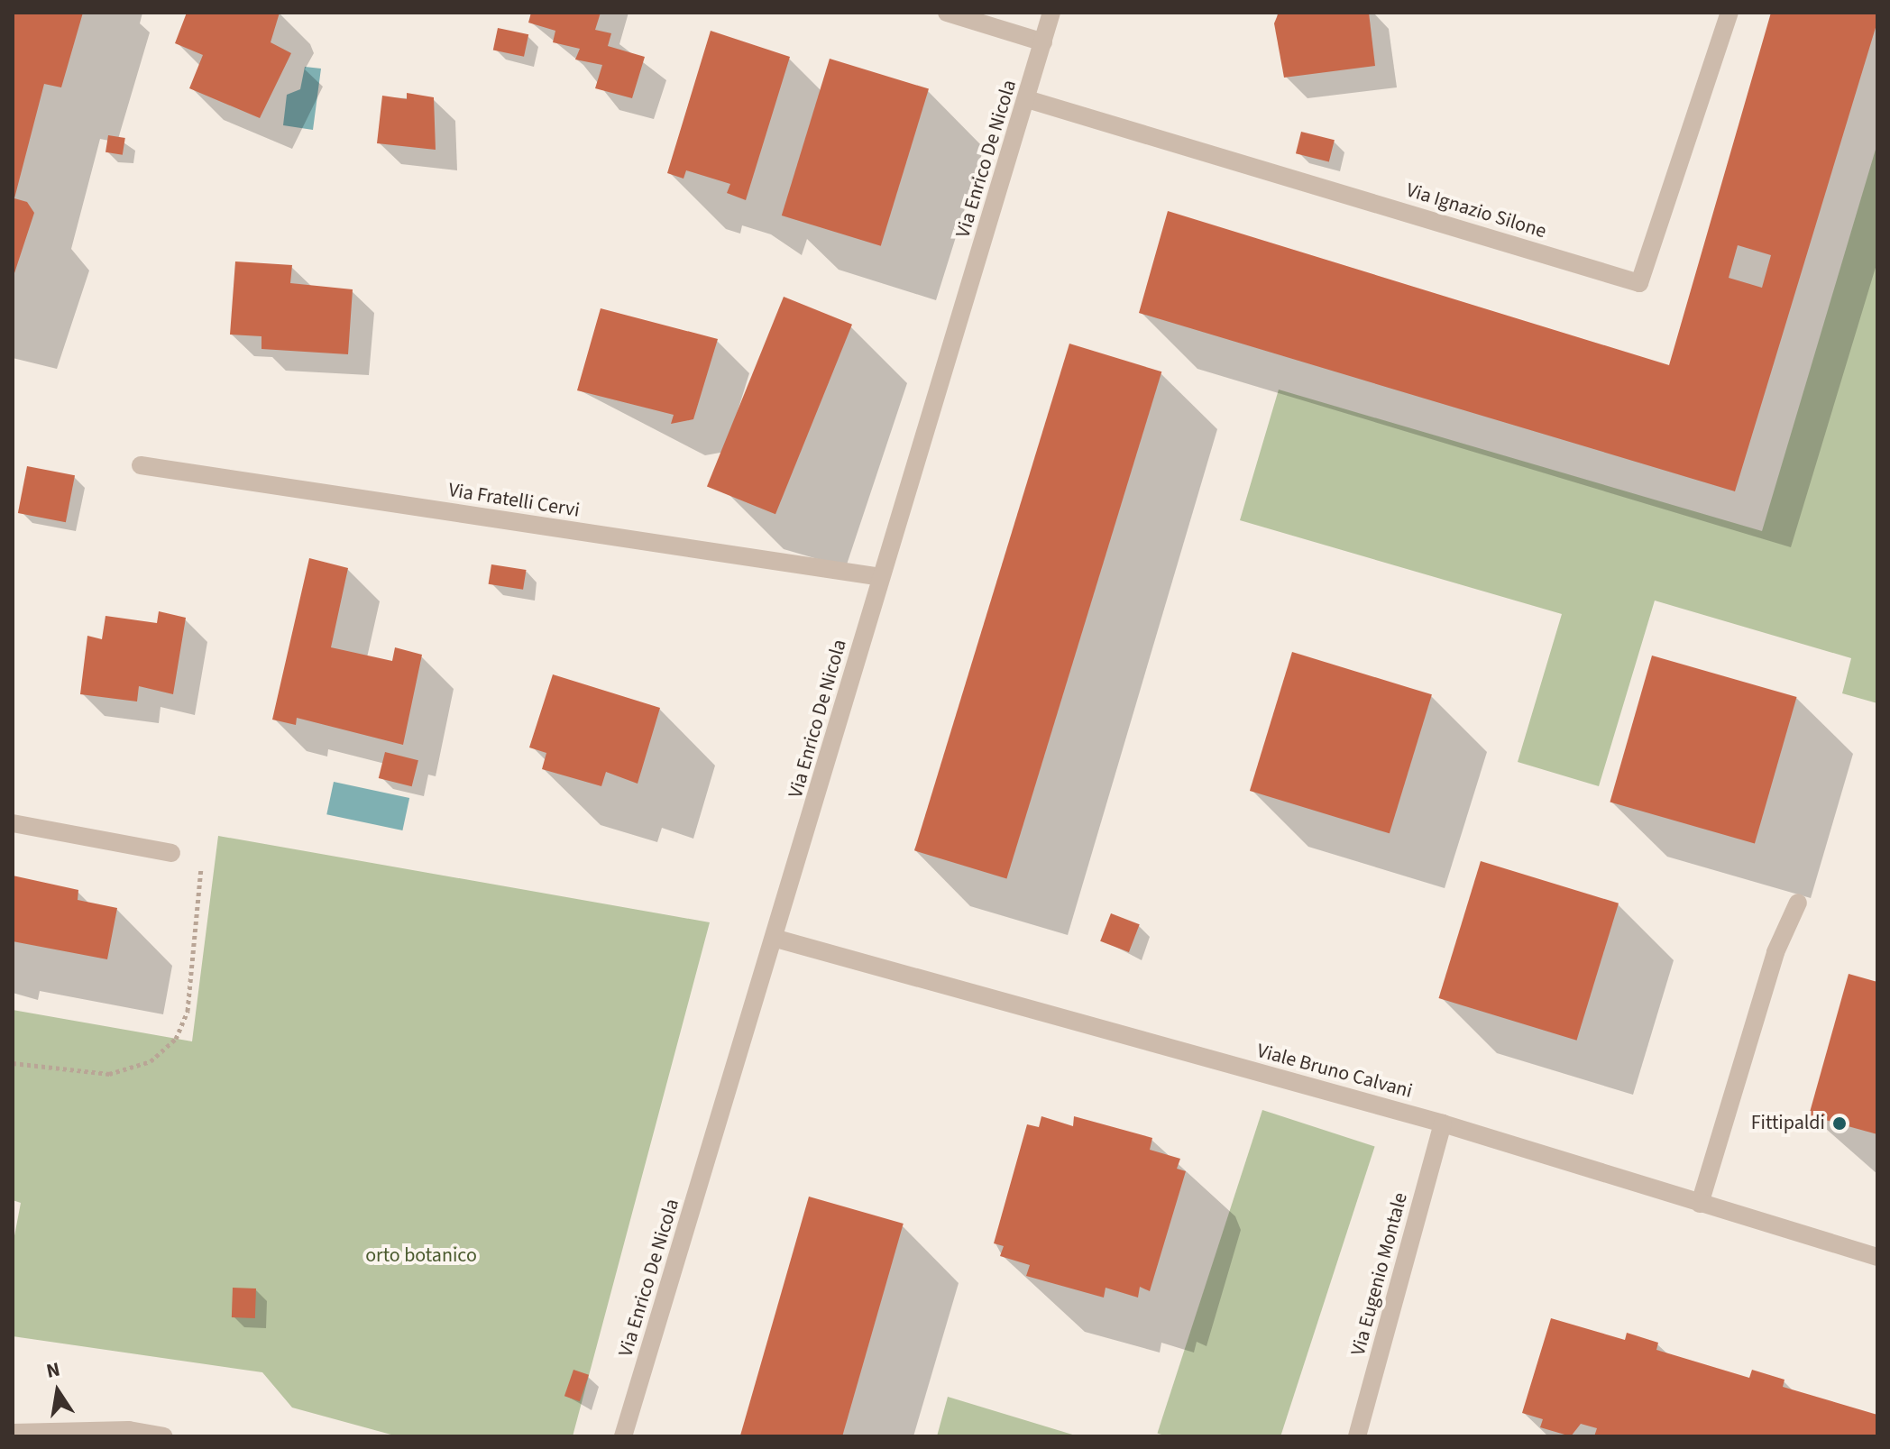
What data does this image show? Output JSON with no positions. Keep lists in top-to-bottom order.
{
  "streets": {
    "street": [
      "Via Enrico De Nicola",
      "Via Ignazio Silone",
      "Via Fratelli Cervi",
      "Viale Bruno Calvani",
      "Via Eugenio Montale"
    ]
  },
  "crossings": [
    ["Via Enrico De Nicola", "Via Ignazio Silone"],
    ["Via Enrico De Nicola", "Via Fratelli Cervi"],
    ["Via Enrico De Nicola", "Viale Bruno Calvani"],
    ["Viale Bruno Calvani", "Via Eugenio Montale"]
  ],
  "parks": ["orto botanico"],
  "places": ["Fittipaldi"],
  "north": "top"
}
